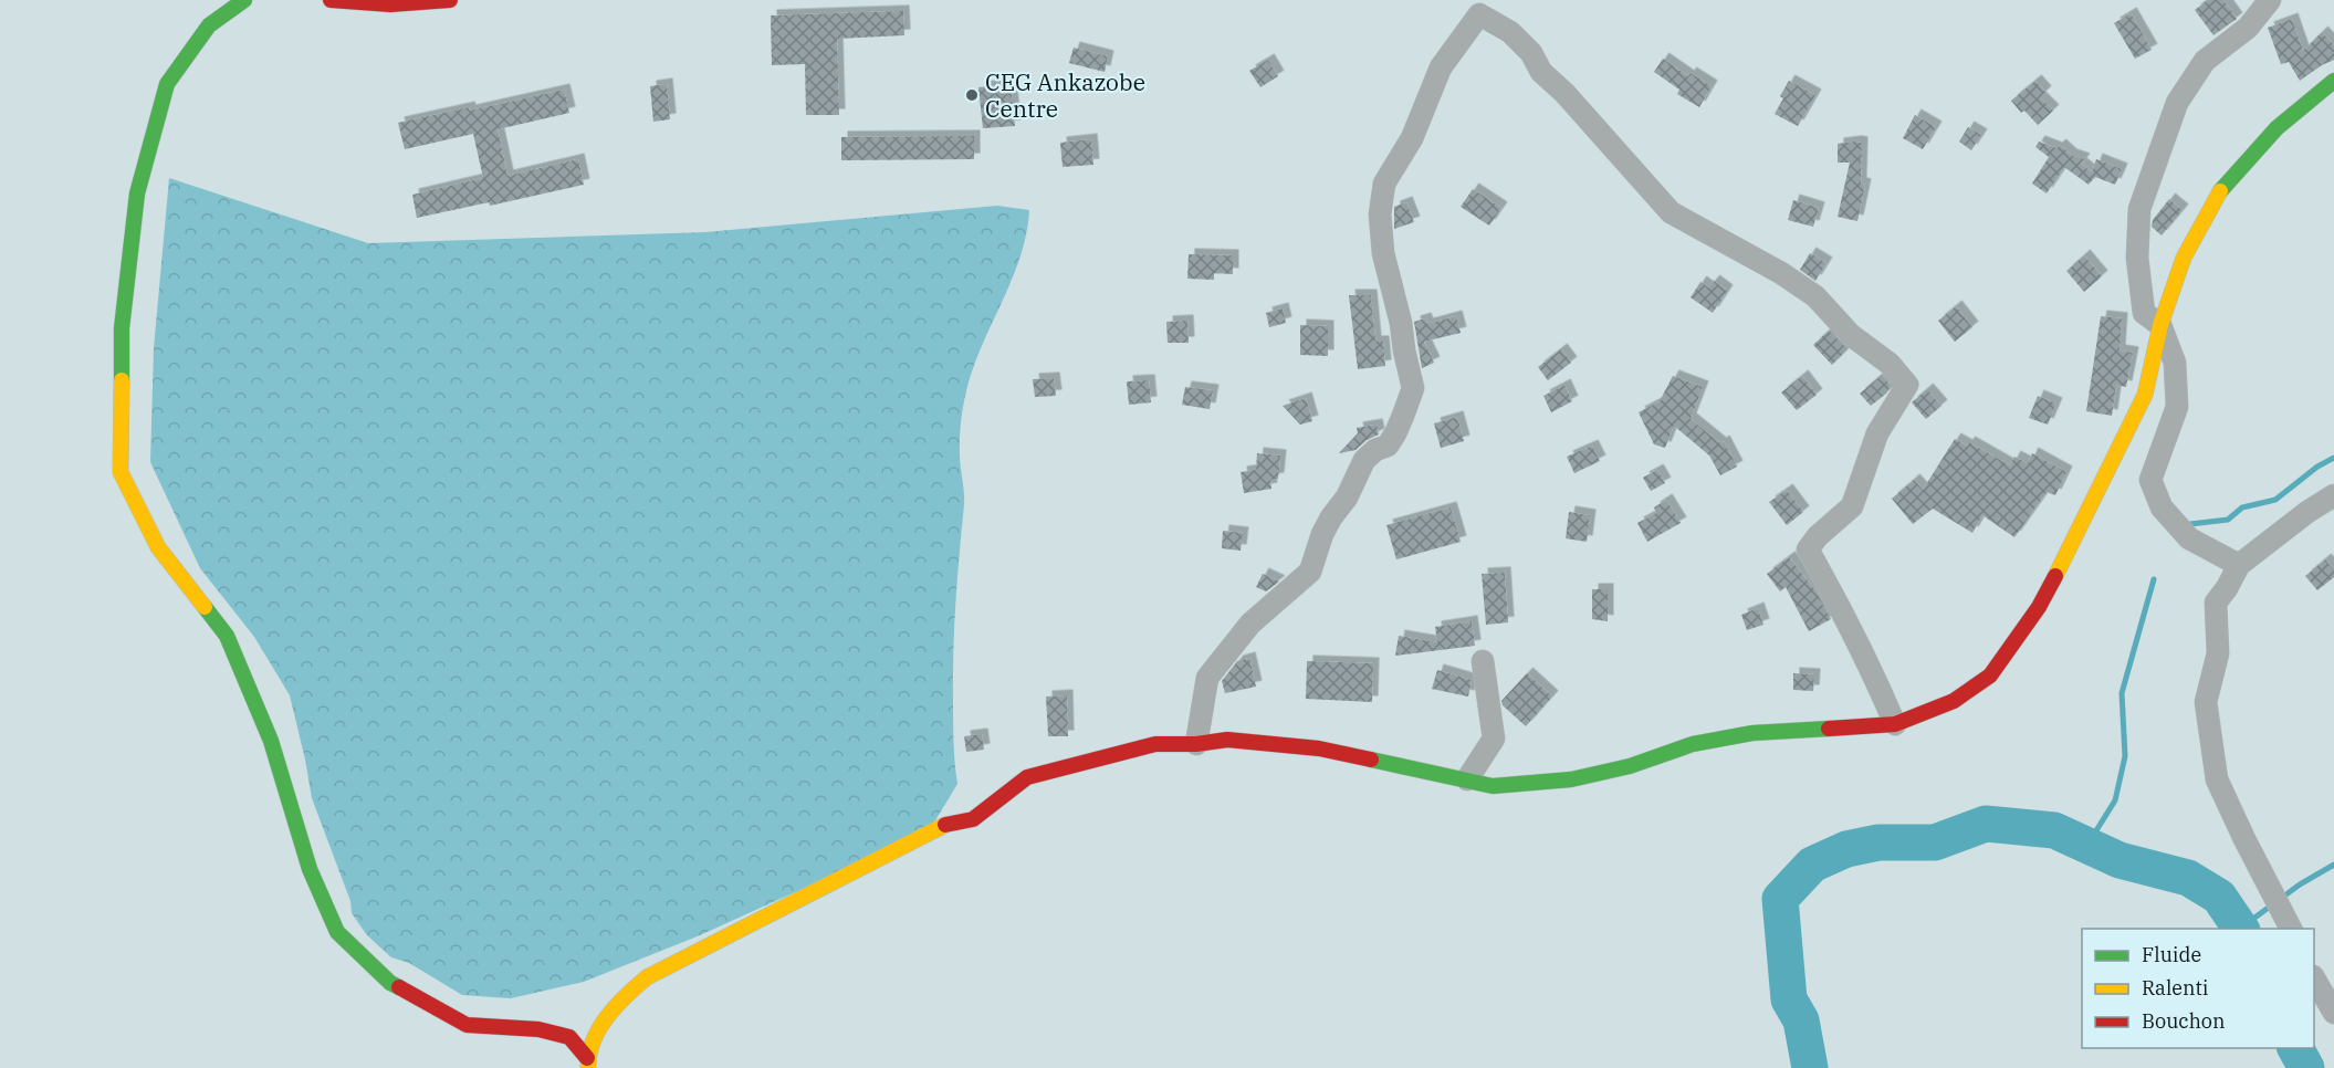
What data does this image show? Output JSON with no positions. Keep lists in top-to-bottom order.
{
  "places": ["CEG Ankazobe Centre"],
  "legend": ["Fluide", "Ralenti", "Bouchon"]
}
